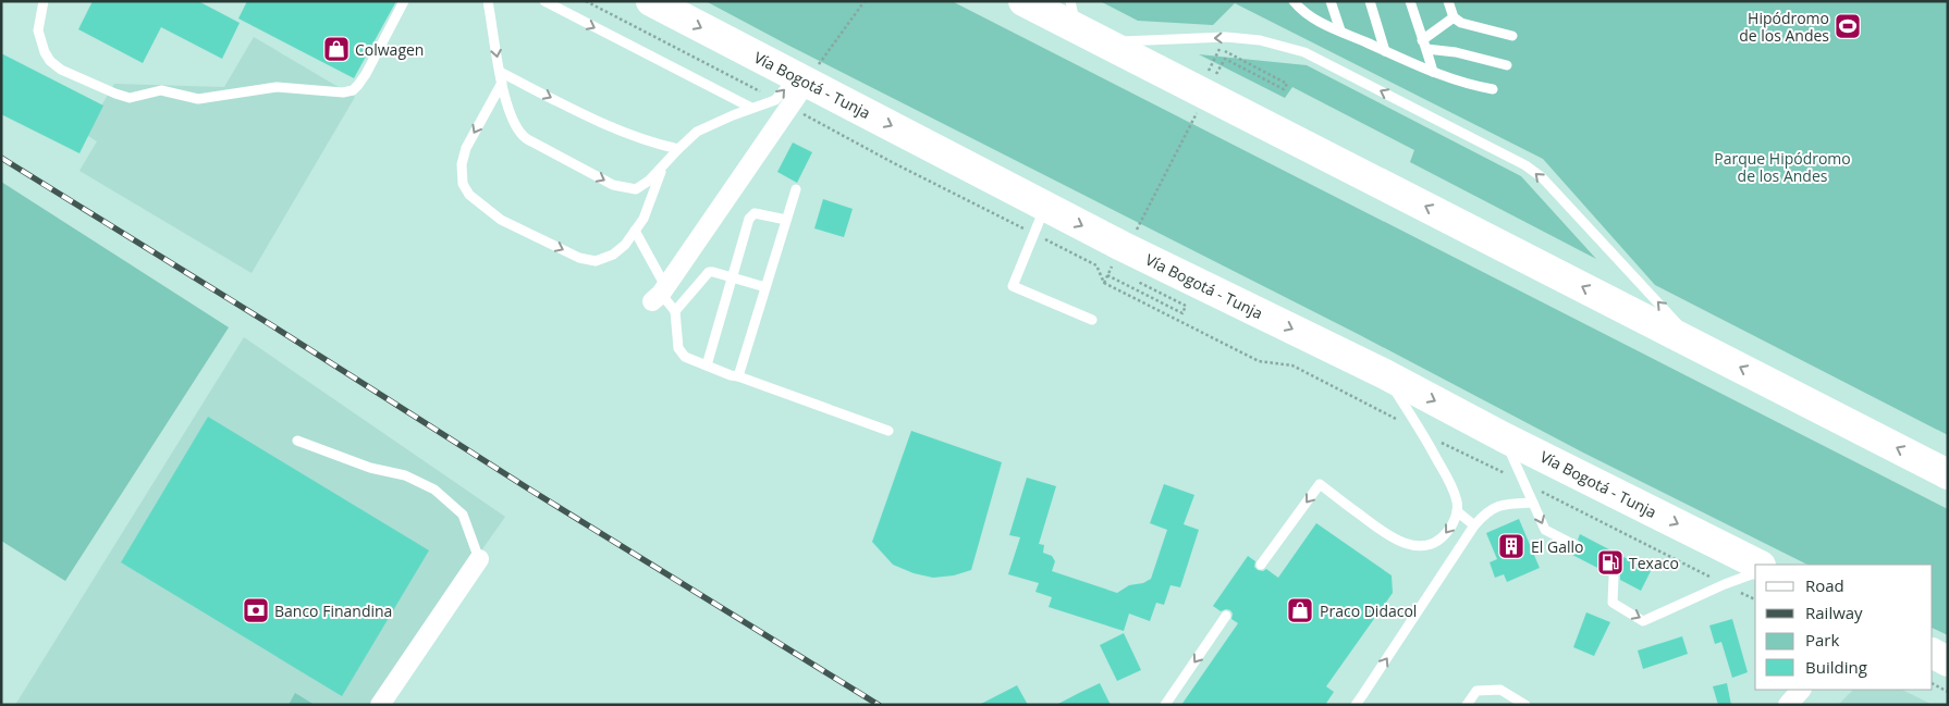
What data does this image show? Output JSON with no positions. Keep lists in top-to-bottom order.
{
  "streets": {
    "highway": ["Vía Bogotá - Tunja"]
  },
  "parks": ["Parque Hipódromo de los Andes"],
  "places": {
    "sports": ["Hipódromo de los Andes"],
    "shop": ["Colwagen", "Praco Didacol"],
    "building": ["El Gallo"],
    "fuel station": ["Texaco"],
    "bank": ["Banco Finandina"]
  },
  "legend": [
    "Road",
    "Railway",
    "Park",
    "Building"
  ]
}
